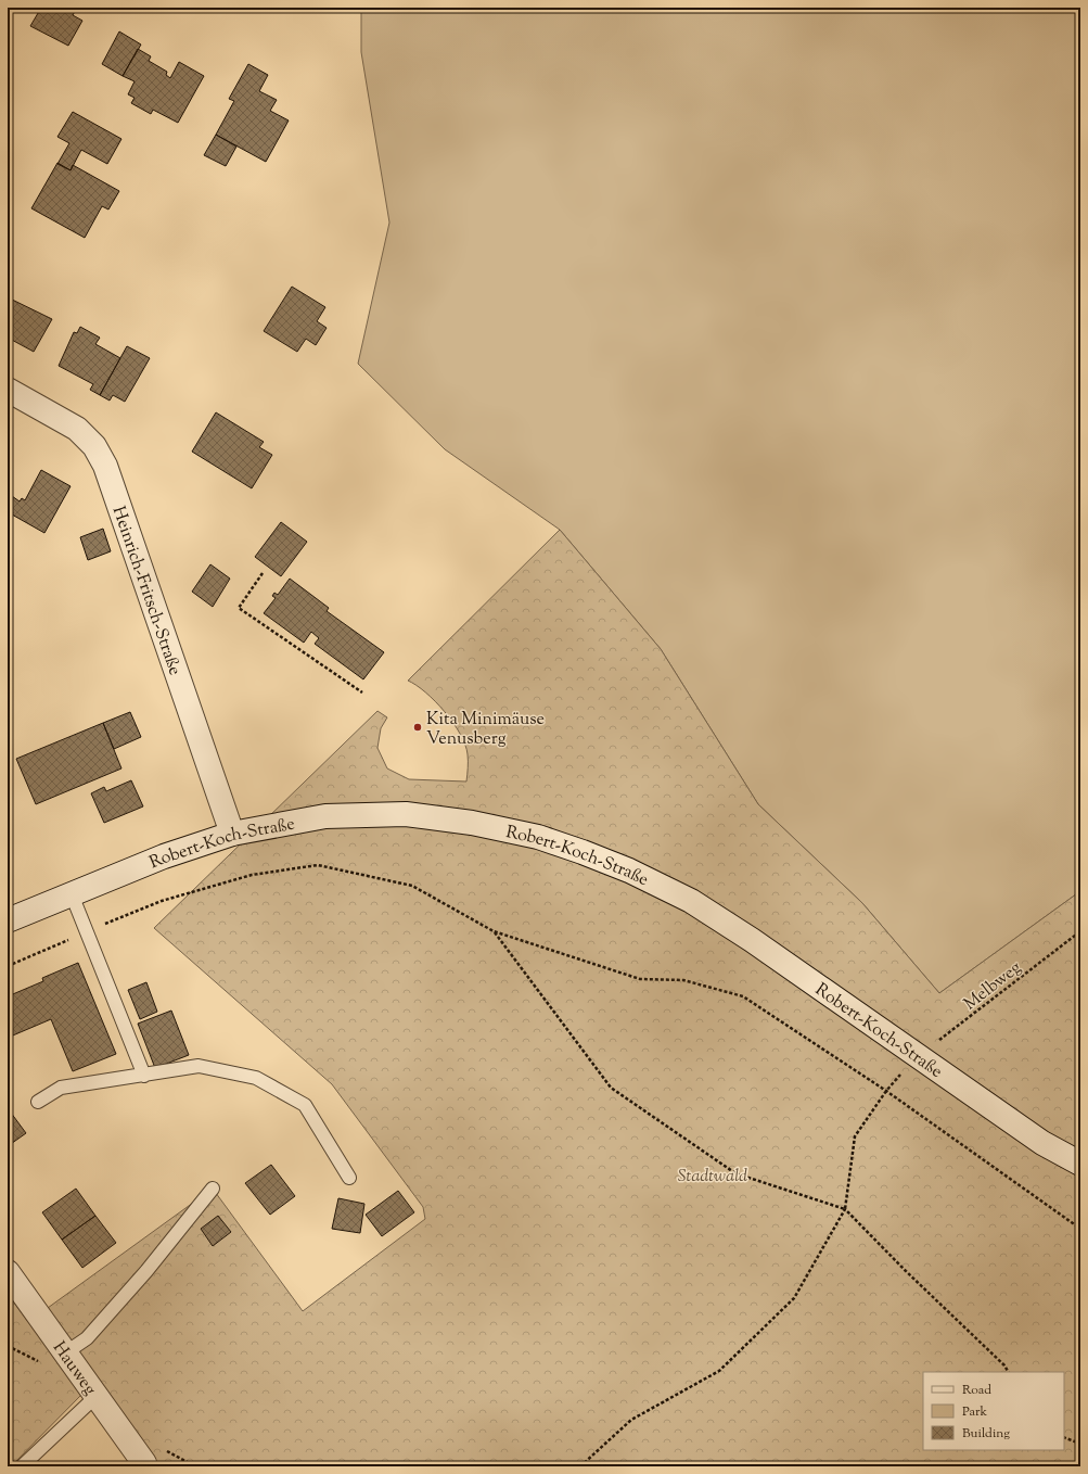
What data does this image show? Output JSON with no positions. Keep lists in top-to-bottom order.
{
  "streets": {
    "street": ["Heinrich-Fritsch-Straße", "Robert-Koch-Straße", "Hauweg"],
    "path": ["Melbweg"]
  },
  "crossings": [
    ["Heinrich-Fritsch-Straße", "Robert-Koch-Straße"],
    ["Robert-Koch-Straße", "Melbweg"]
  ],
  "parks": ["Stadtwald"],
  "places": ["Kita Minimäuse Venusberg"],
  "legend": ["Road", "Park", "Building"]
}
